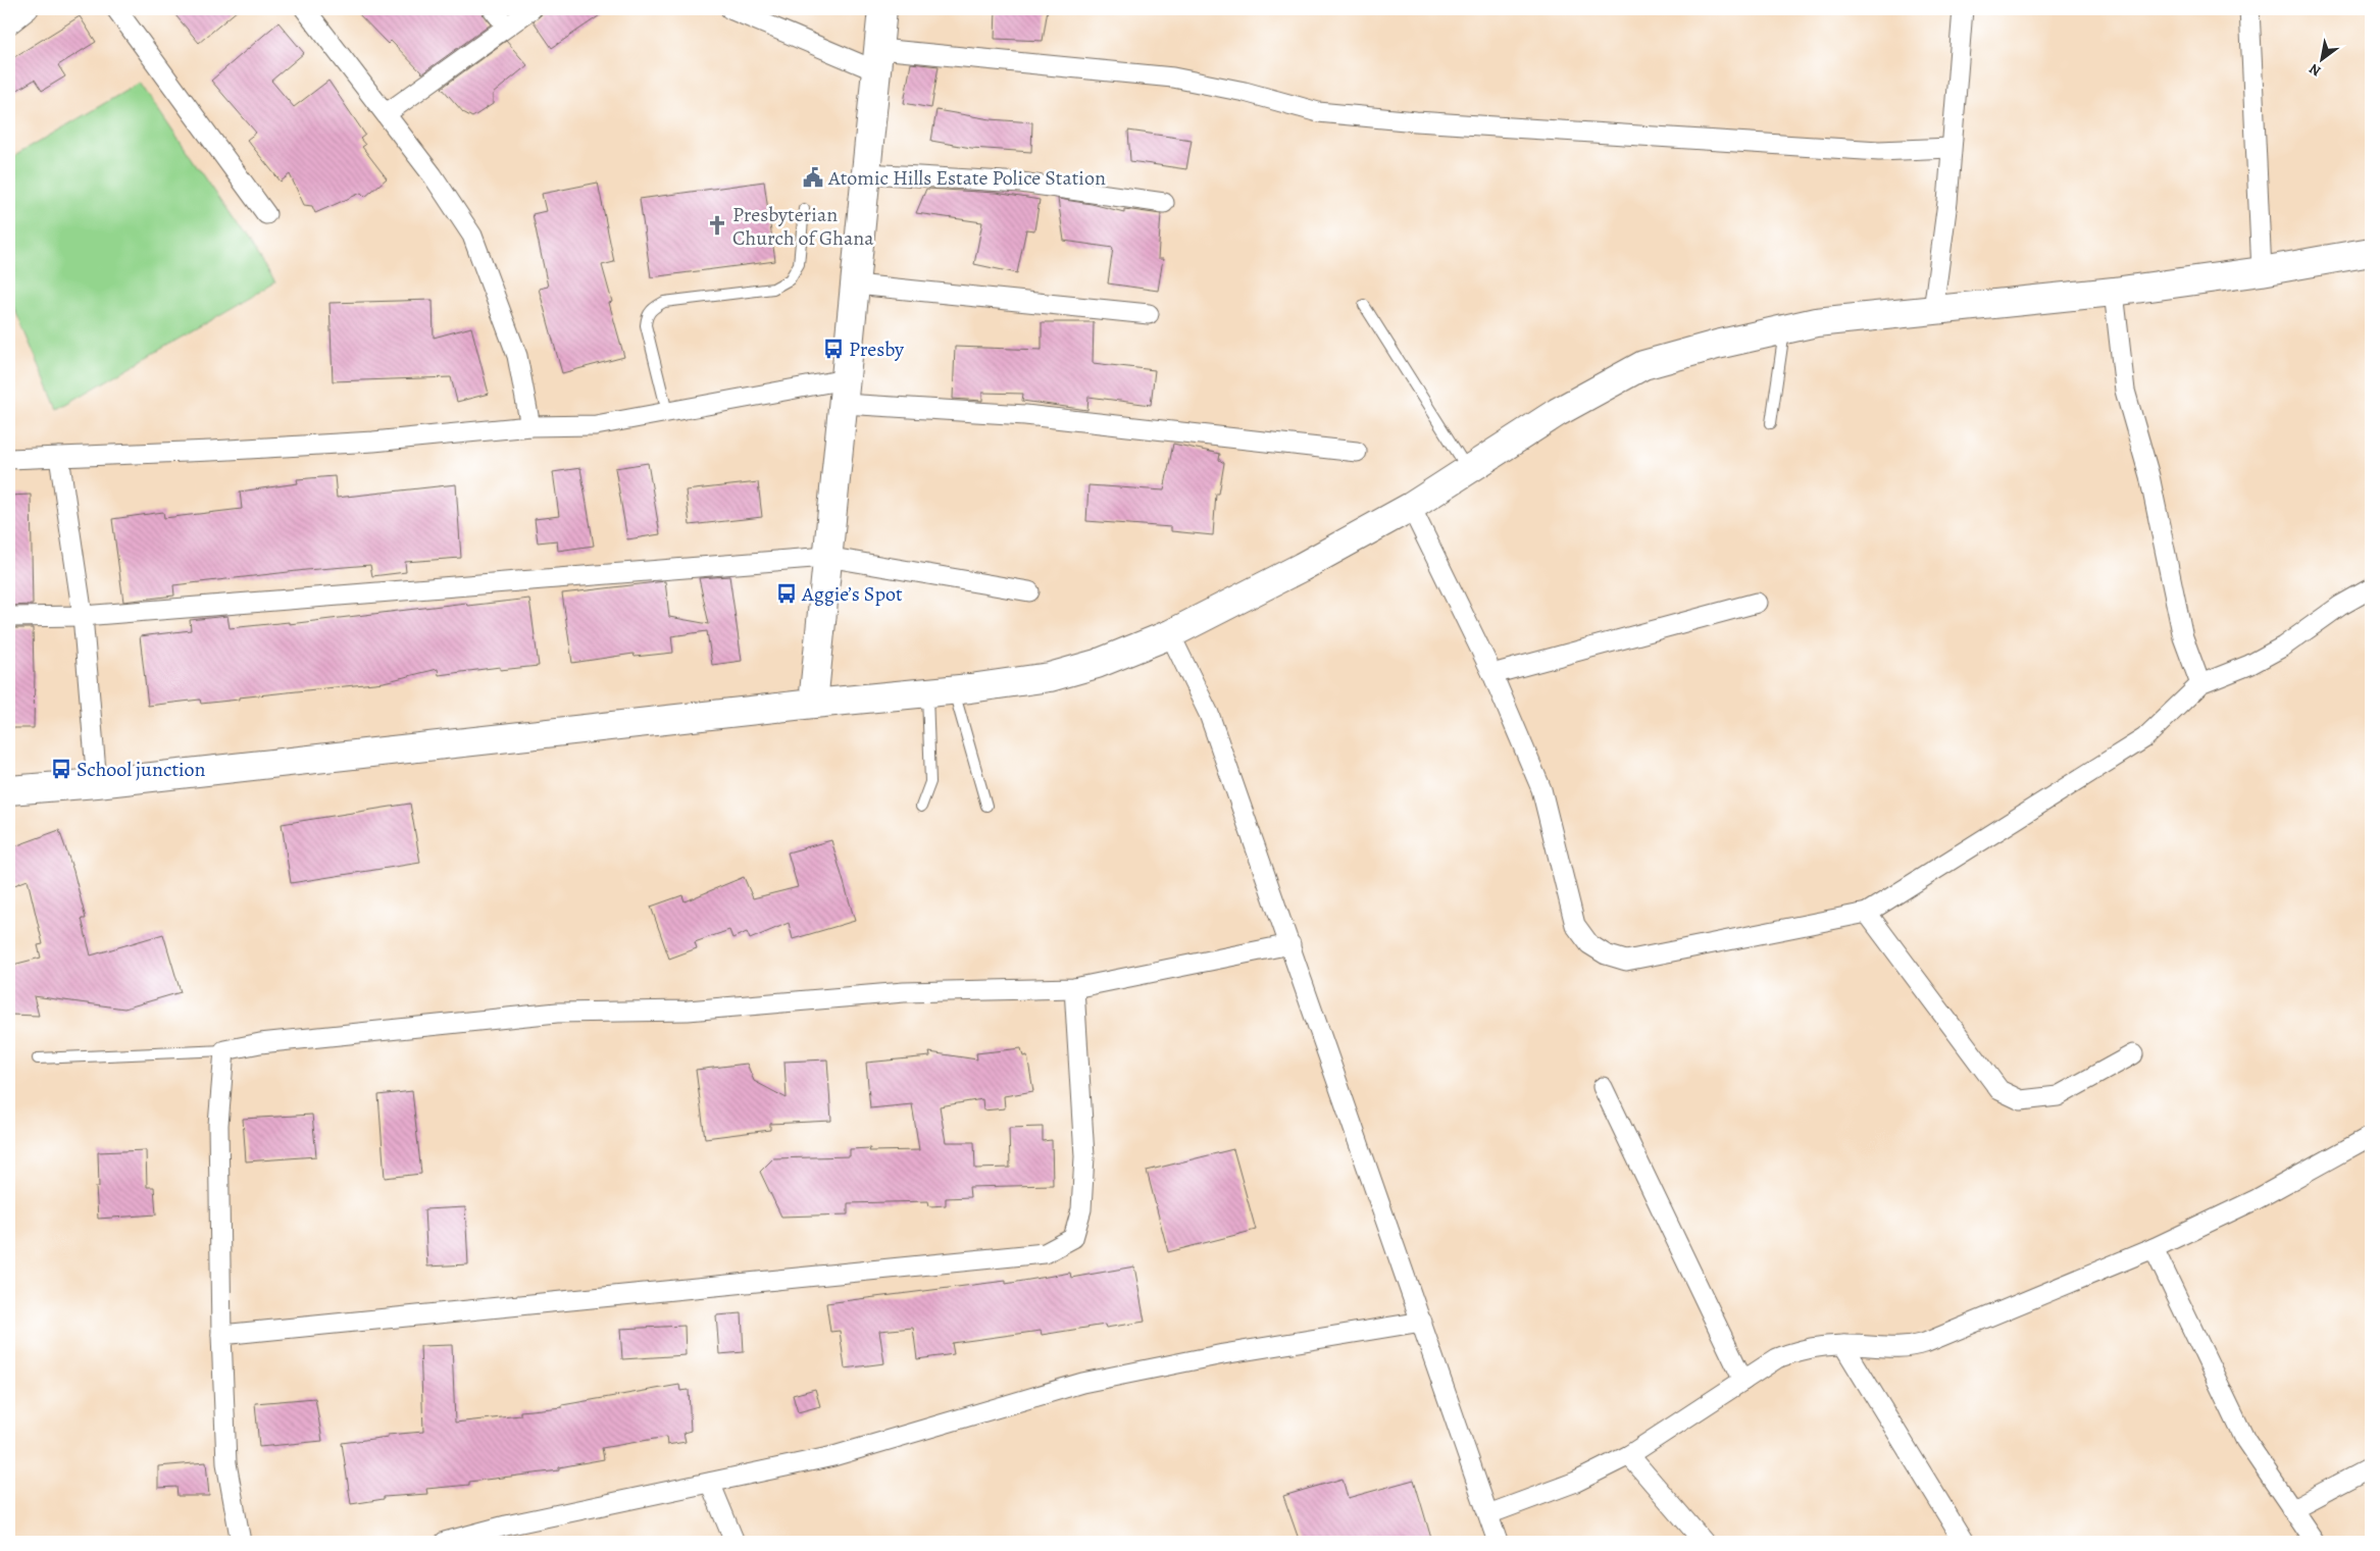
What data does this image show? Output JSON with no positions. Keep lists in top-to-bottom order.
{
  "places": {
    "public building": ["Atomic Hills Estate Police Station"],
    "church": ["Presbyterian Church of Ghana"],
    "bus stop": ["Presby", "Aggie’s Spot", "School junction"]
  },
  "north": "bottom left"
}
